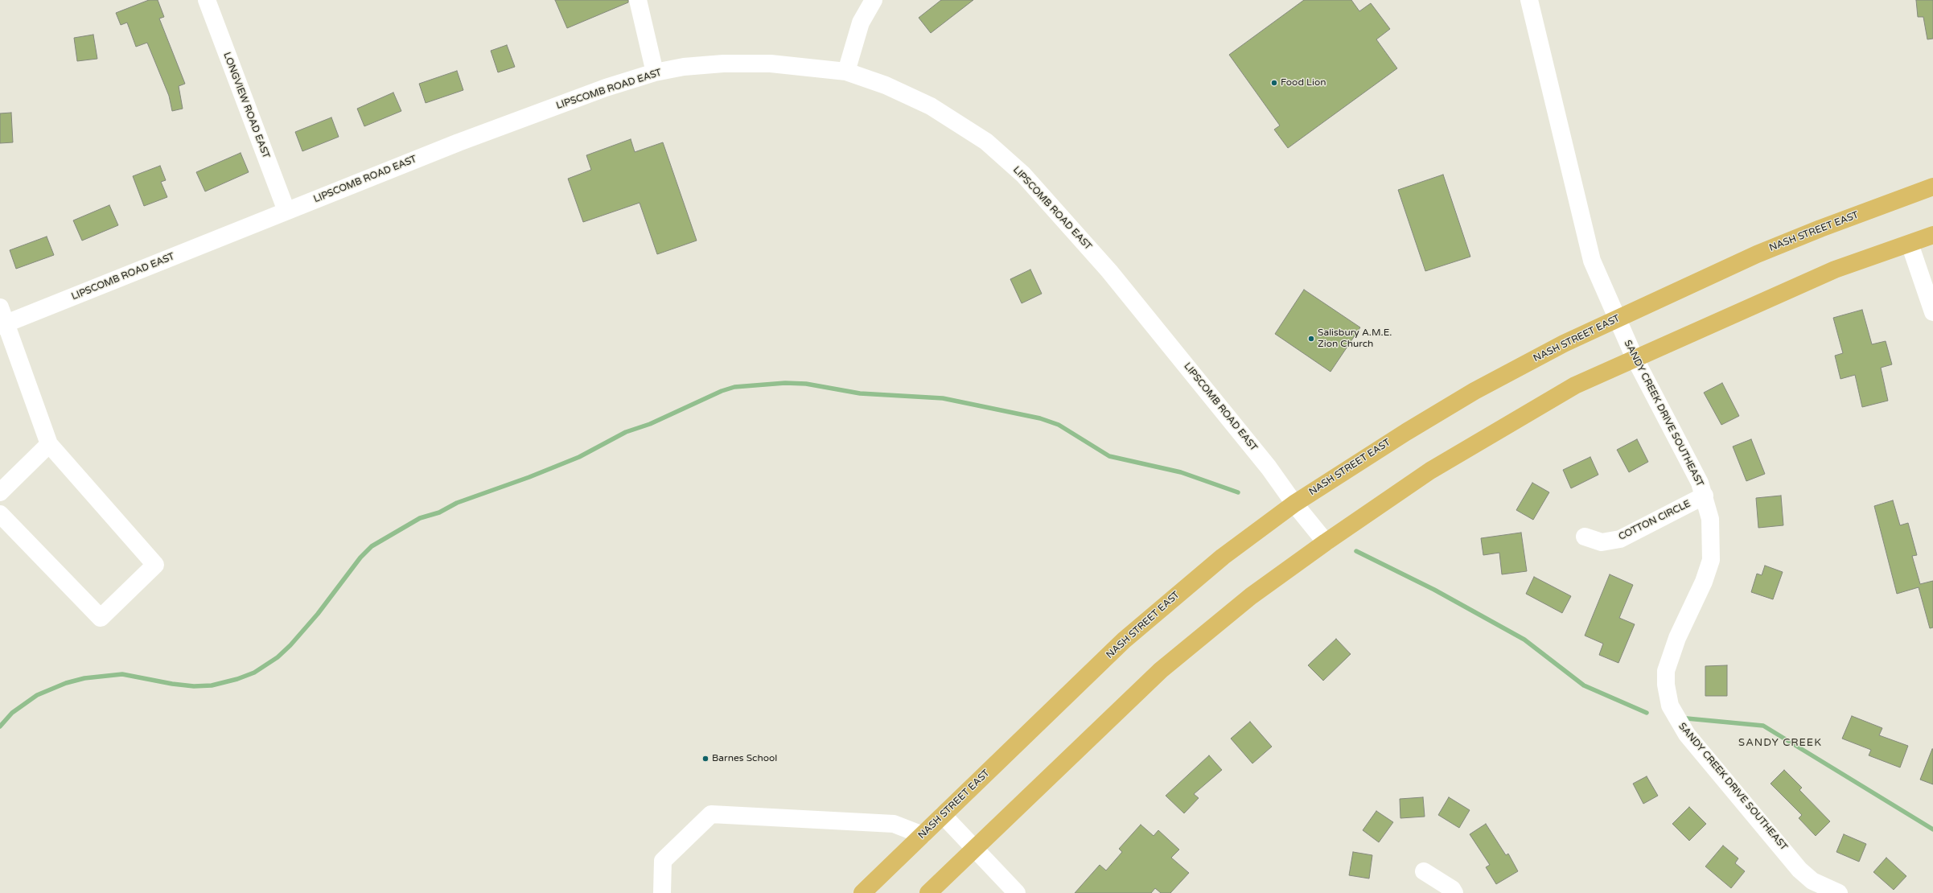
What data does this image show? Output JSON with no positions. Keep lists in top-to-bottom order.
{
  "streets": {
    "main road": ["NASH STREET EAST"],
    "street": [
      "LIPSCOMB ROAD EAST",
      "LONGVIEW ROAD EAST",
      "SANDY CREEK DRIVE SOUTHEAST",
      "COTTON CIRCLE"
    ]
  },
  "crossings": [
    ["LIPSCOMB ROAD EAST", "LONGVIEW ROAD EAST"],
    ["LIPSCOMB ROAD EAST", "NASH STREET EAST"],
    ["NASH STREET EAST", "SANDY CREEK DRIVE SOUTHEAST"],
    ["SANDY CREEK DRIVE SOUTHEAST", "COTTON CIRCLE"]
  ],
  "districts": ["SANDY CREEK"],
  "places": ["Food Lion", "Salisbury A.M.E. Zion Church", "Barnes School"]
}
